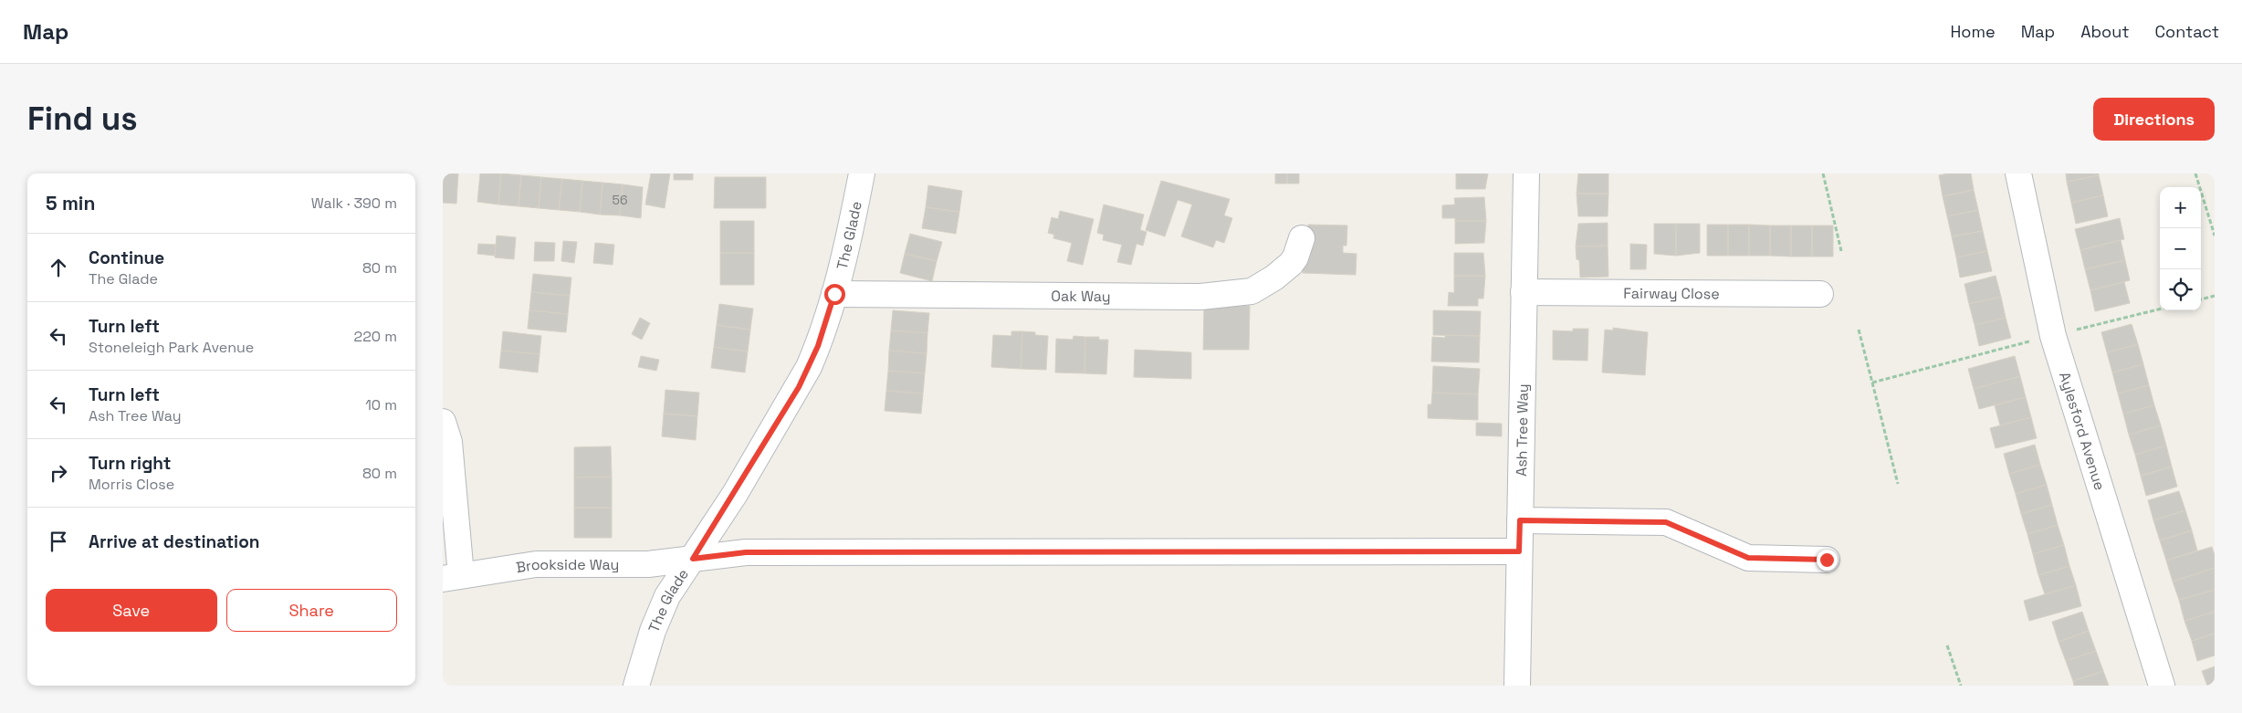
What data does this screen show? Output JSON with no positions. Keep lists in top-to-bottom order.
{
  "streets": {
    "street": [
      "The Glade",
      "Fairway Close",
      "Oak Way",
      "Ash Tree Way",
      "Aylesford Avenue",
      "Brookside Way"
    ]
  },
  "crossings": [
    ["The Glade", "Oak Way"],
    ["The Glade", "Brookside Way"],
    ["Fairway Close", "Ash Tree Way"],
    ["Ash Tree Way", "Brookside Way"]
  ],
  "house_numbers": ["56"],
  "page": {
    "header": "Map",
    "nav": [
      "Home",
      "Map",
      "About",
      "Contact"
    ],
    "buttons": [
      "Directions",
      ["Save", "Share"]
    ],
    "title": "Find us",
    "heading": ["5 min", "Walk · 390 m"],
    "map_buttons": ["+", "−"],
    "list": [
      ["Continue", "The Glade", "80 m"],
      ["Turn left", "Stoneleigh Park Avenue", "220 m"],
      ["Turn left", "Ash Tree Way", "10 m"],
      ["Turn right", "Morris Close", "80 m"],
      "Arrive at destination"
    ]
  }
}
